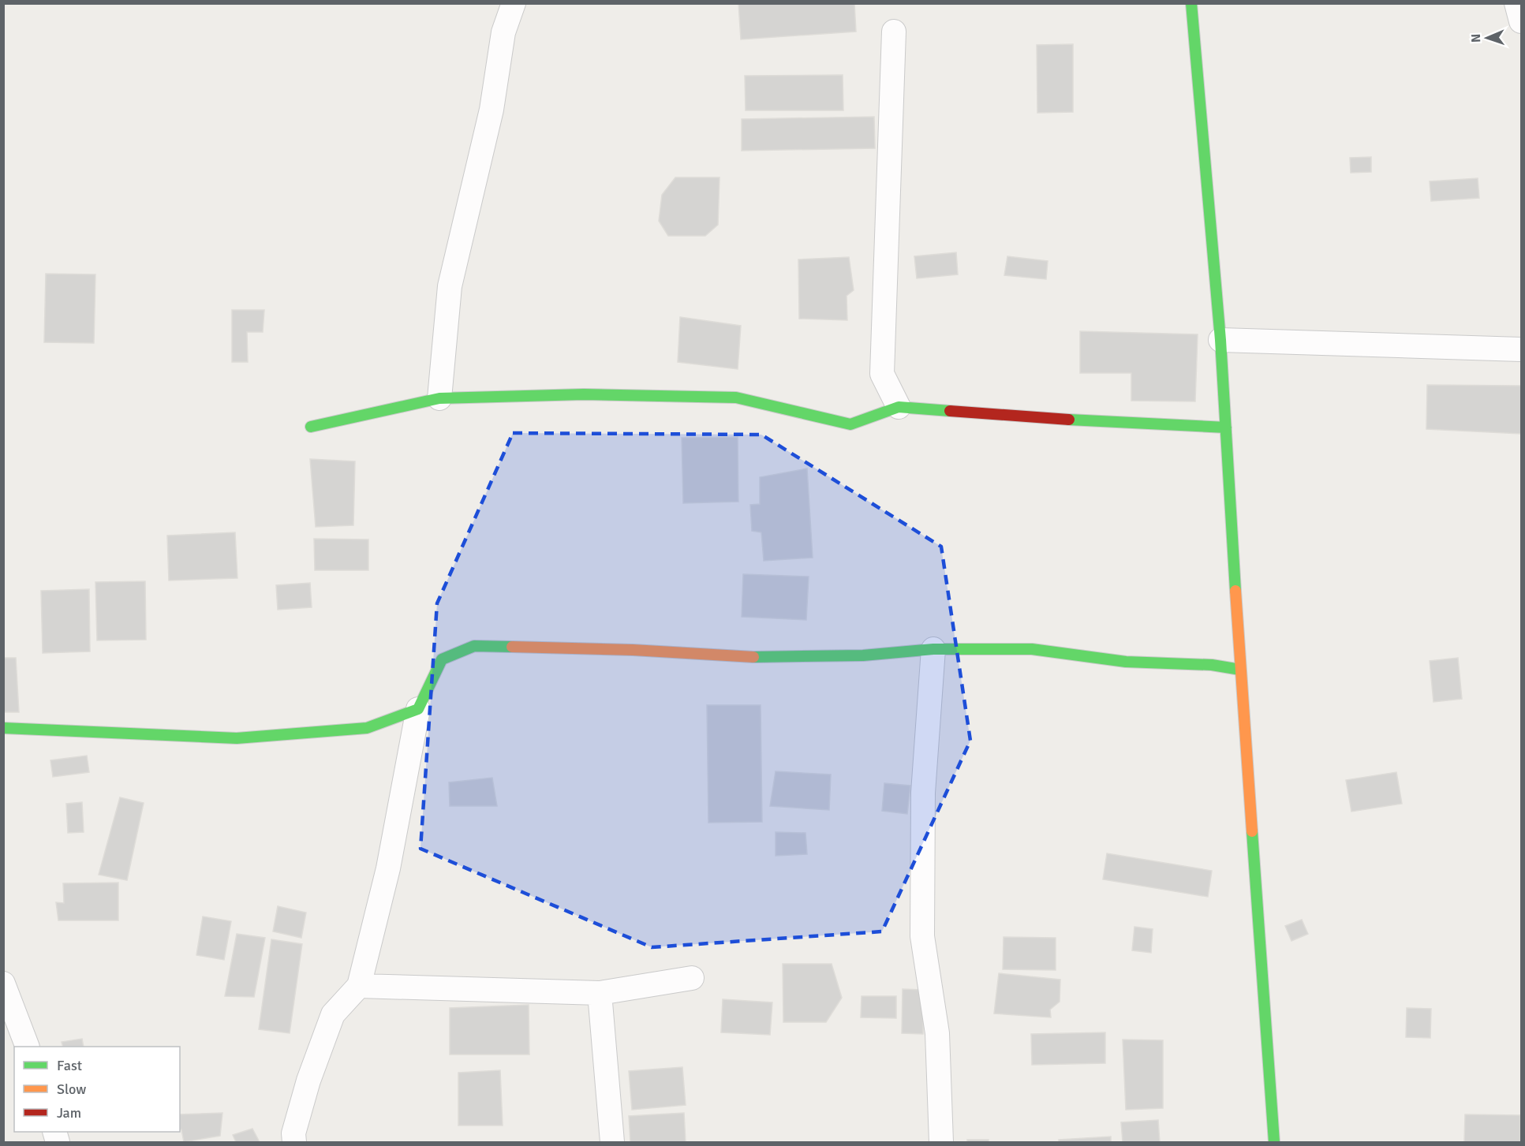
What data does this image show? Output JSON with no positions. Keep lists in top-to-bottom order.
{
  "legend": ["Fast", "Slow", "Jam"],
  "north": "left"
}
